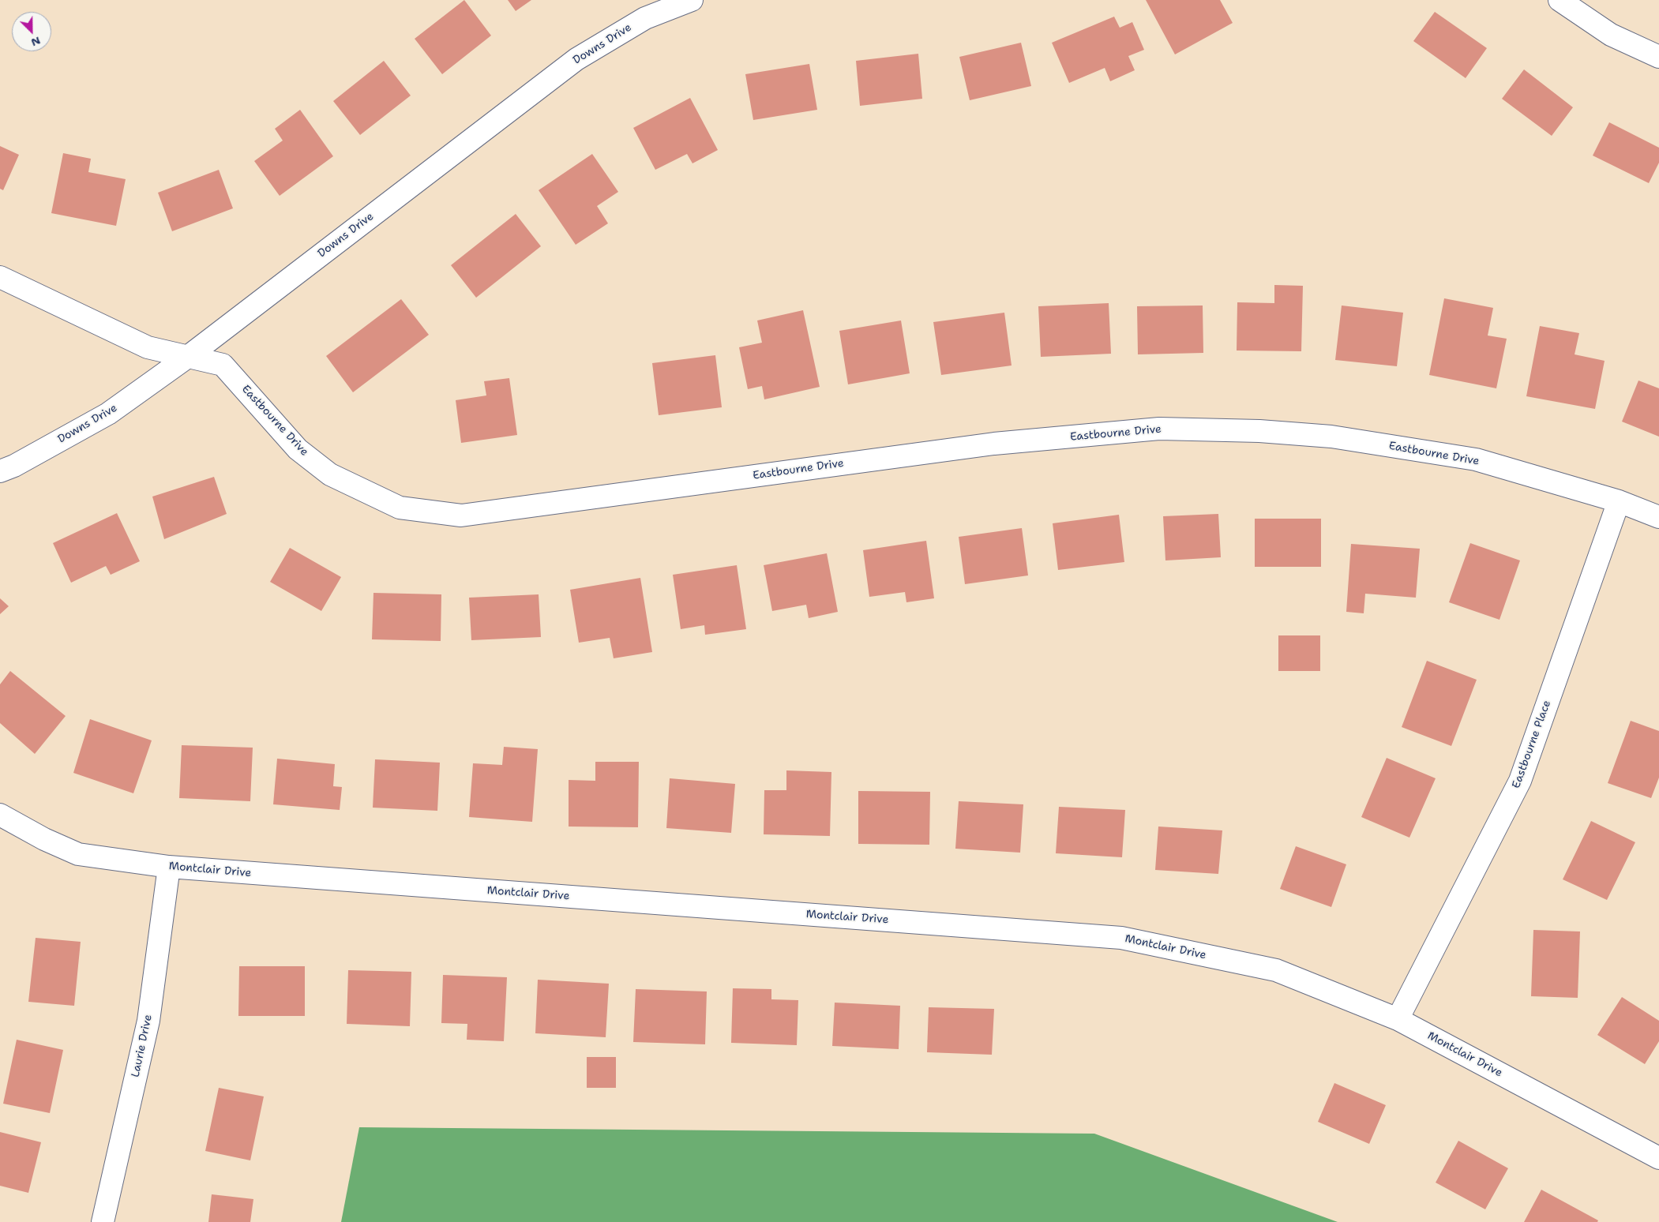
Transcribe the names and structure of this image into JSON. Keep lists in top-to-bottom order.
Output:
{
  "streets": {
    "street": [
      "Downs Drive",
      "Eastbourne Drive",
      "Eastbourne Place",
      "Montclair Drive",
      "Laurie Drive"
    ]
  },
  "crossings": [
    ["Downs Drive", "Eastbourne Drive"],
    ["Eastbourne Drive", "Eastbourne Place"],
    ["Eastbourne Place", "Montclair Drive"],
    ["Montclair Drive", "Laurie Drive"]
  ],
  "north": "bottom right"
}
